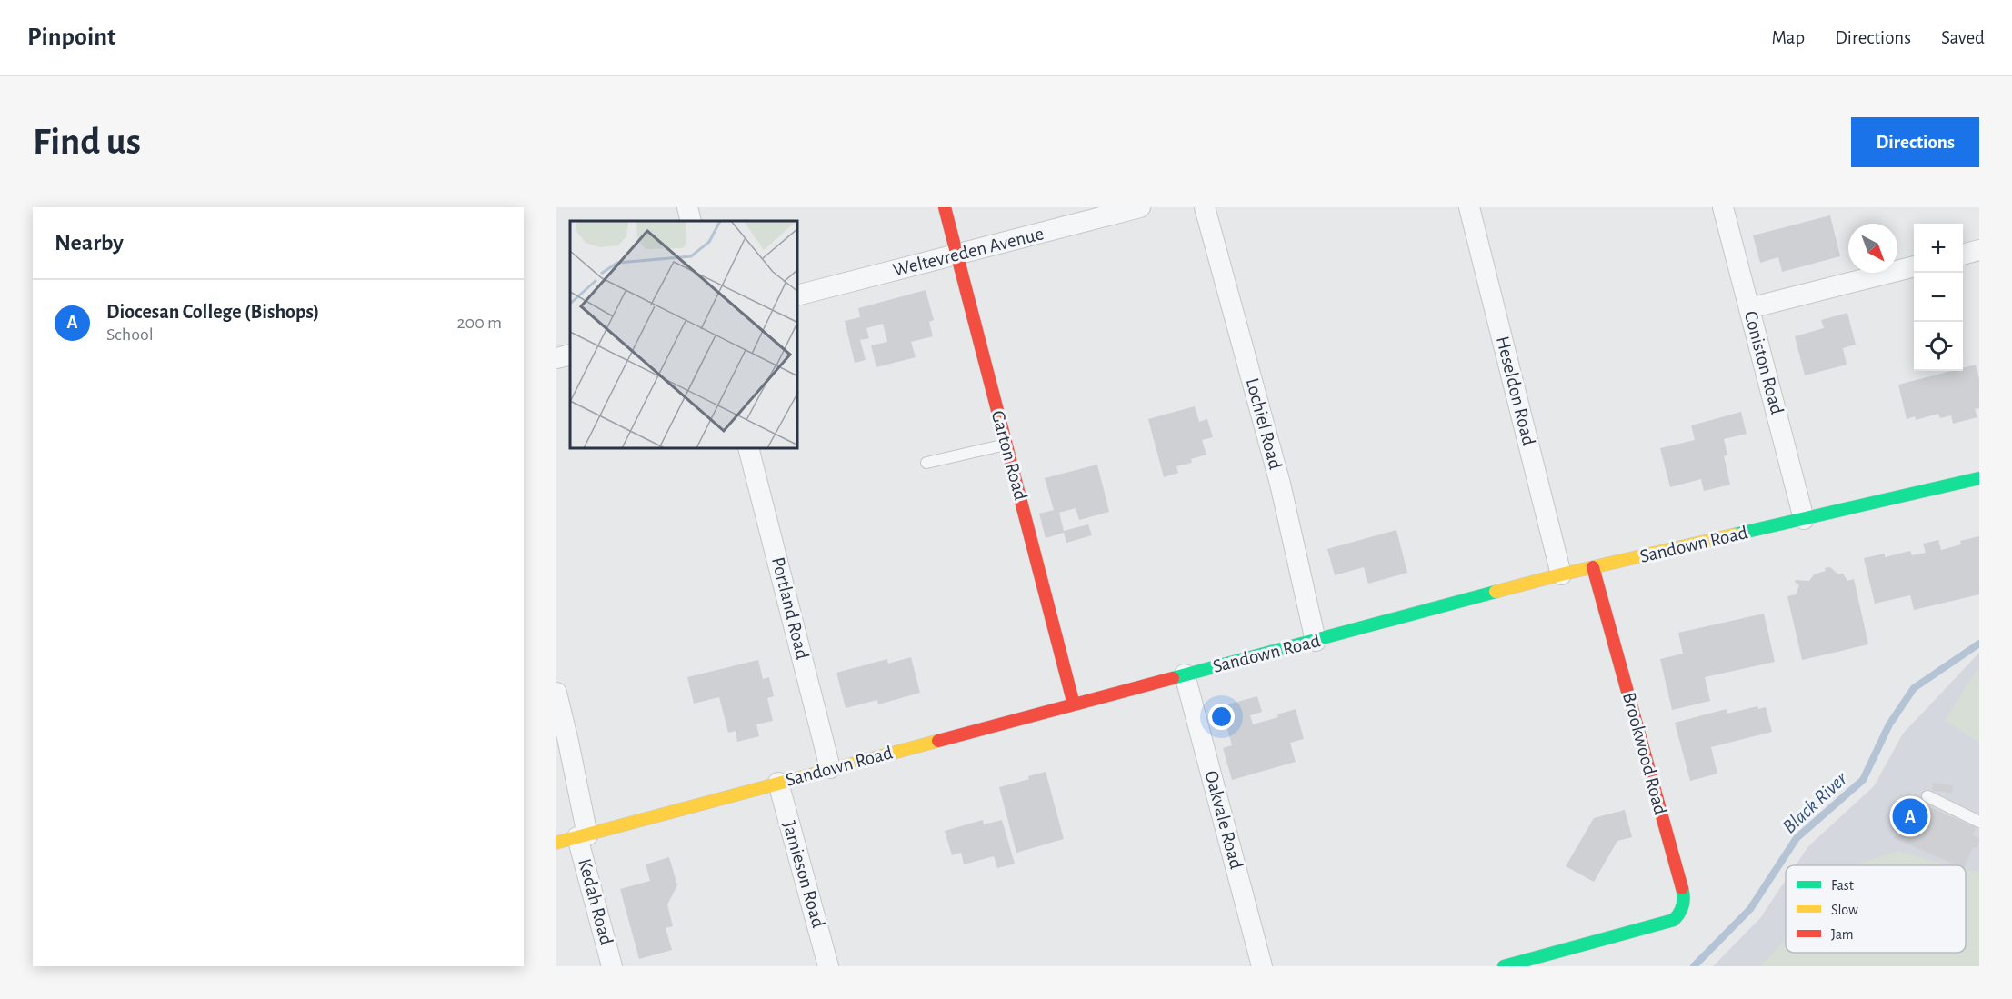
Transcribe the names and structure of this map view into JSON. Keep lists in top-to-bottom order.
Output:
{
  "streets": {
    "street": [
      "Weltevreden Avenue",
      "Coniston Road",
      "Heseldon Road",
      "Lochiel Road",
      "Garton Road",
      "Sandown Road",
      "Portland Road",
      "Brookwood Road",
      "Oakvale Road",
      "Jamieson Road",
      "Kedah Road"
    ]
  },
  "crossings": [
    ["Weltevreden Avenue", "Garton Road"],
    ["Coniston Road", "Sandown Road"],
    ["Heseldon Road", "Sandown Road"],
    ["Lochiel Road", "Sandown Road"],
    ["Garton Road", "Sandown Road"],
    ["Sandown Road", "Portland Road"],
    ["Sandown Road", "Brookwood Road"],
    ["Sandown Road", "Oakvale Road"],
    ["Sandown Road", "Jamieson Road"],
    ["Sandown Road", "Kedah Road"]
  ],
  "water": ["Black River"],
  "legend": ["Fast", "Slow", "Jam"],
  "north": "bottom right",
  "page": {
    "header": "Pinpoint",
    "nav": ["Map", "Directions", "Saved"],
    "buttons": "Directions",
    "title": "Find us",
    "heading": "Nearby",
    "map_buttons": ["+", "−"],
    "list": [
      {
        "mark": "A",
        "name": "Diocesan College (Bishops)",
        "note": "School",
        "value": "200 m"
      }
    ],
    "pins": "A"
  }
}
